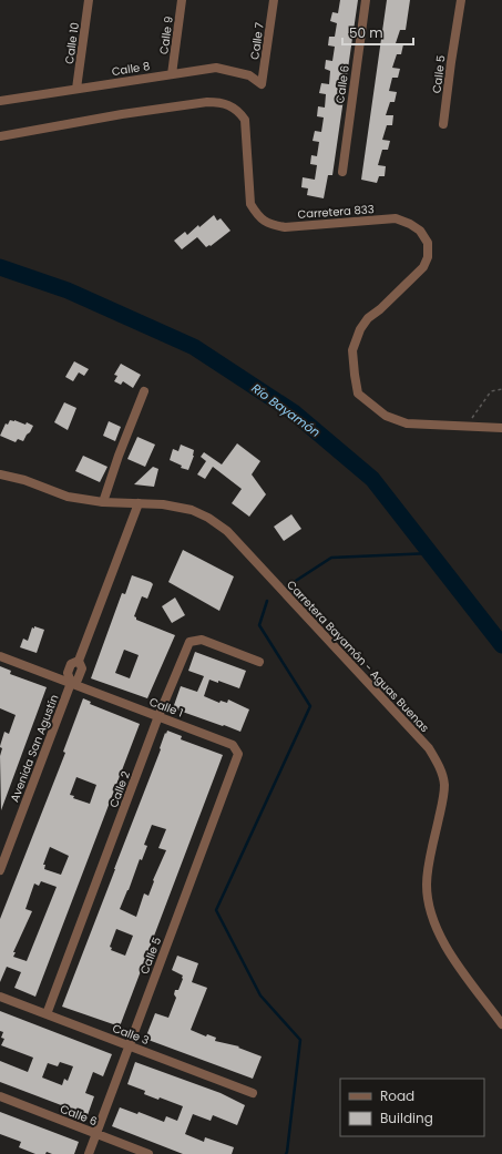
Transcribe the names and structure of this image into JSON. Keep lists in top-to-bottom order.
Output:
{
  "streets": {
    "street": [
      "Calle 9",
      "Calle 7",
      "Calle 10",
      "Calle 8",
      "Calle 5",
      "Calle 6",
      "Carretera 833",
      "Carretera Bayamón - Aguas Buenas",
      "Calle 1",
      "Avenida San Agustín",
      "Calle 2",
      "Calle 3"
    ]
  },
  "crossings": [
    ["Calle 9", "Calle 8"],
    ["Calle 7", "Calle 8"],
    ["Calle 10", "Calle 8"],
    ["Calle 5", "Calle 6"],
    ["Calle 5", "Calle 1"],
    ["Calle 5", "Calle 3"],
    ["Carretera Bayamón - Aguas Buenas", "Avenida San Agustín"],
    ["Calle 1", "Avenida San Agustín"],
    ["Calle 1", "Calle 2"],
    ["Calle 2", "Calle 3"]
  ],
  "water": ["Río Bayamón"],
  "legend": ["Road", "Building"],
  "scale_bar": "50 m"
}
